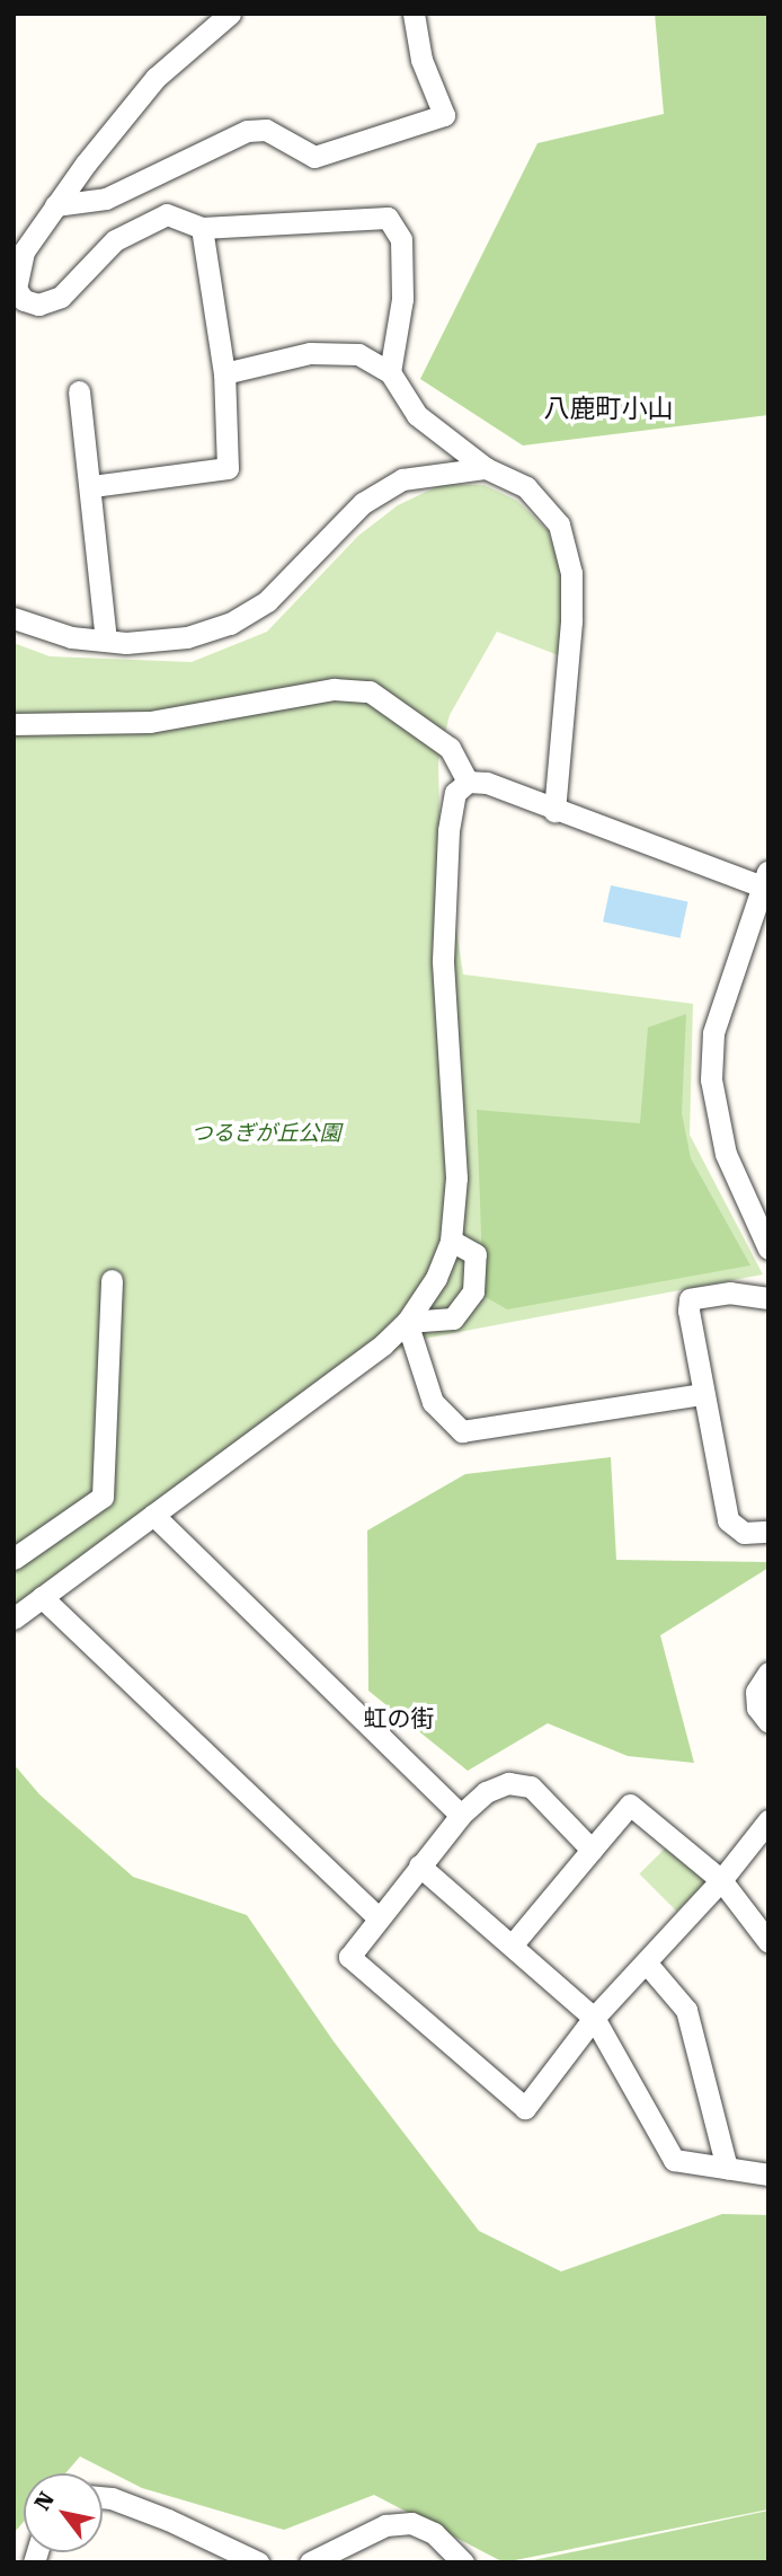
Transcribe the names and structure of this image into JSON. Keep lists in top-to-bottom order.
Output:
{
  "districts": ["八鹿町小山", "虹の街"],
  "parks": ["つるぎが丘公園"],
  "north": "top left"
}
